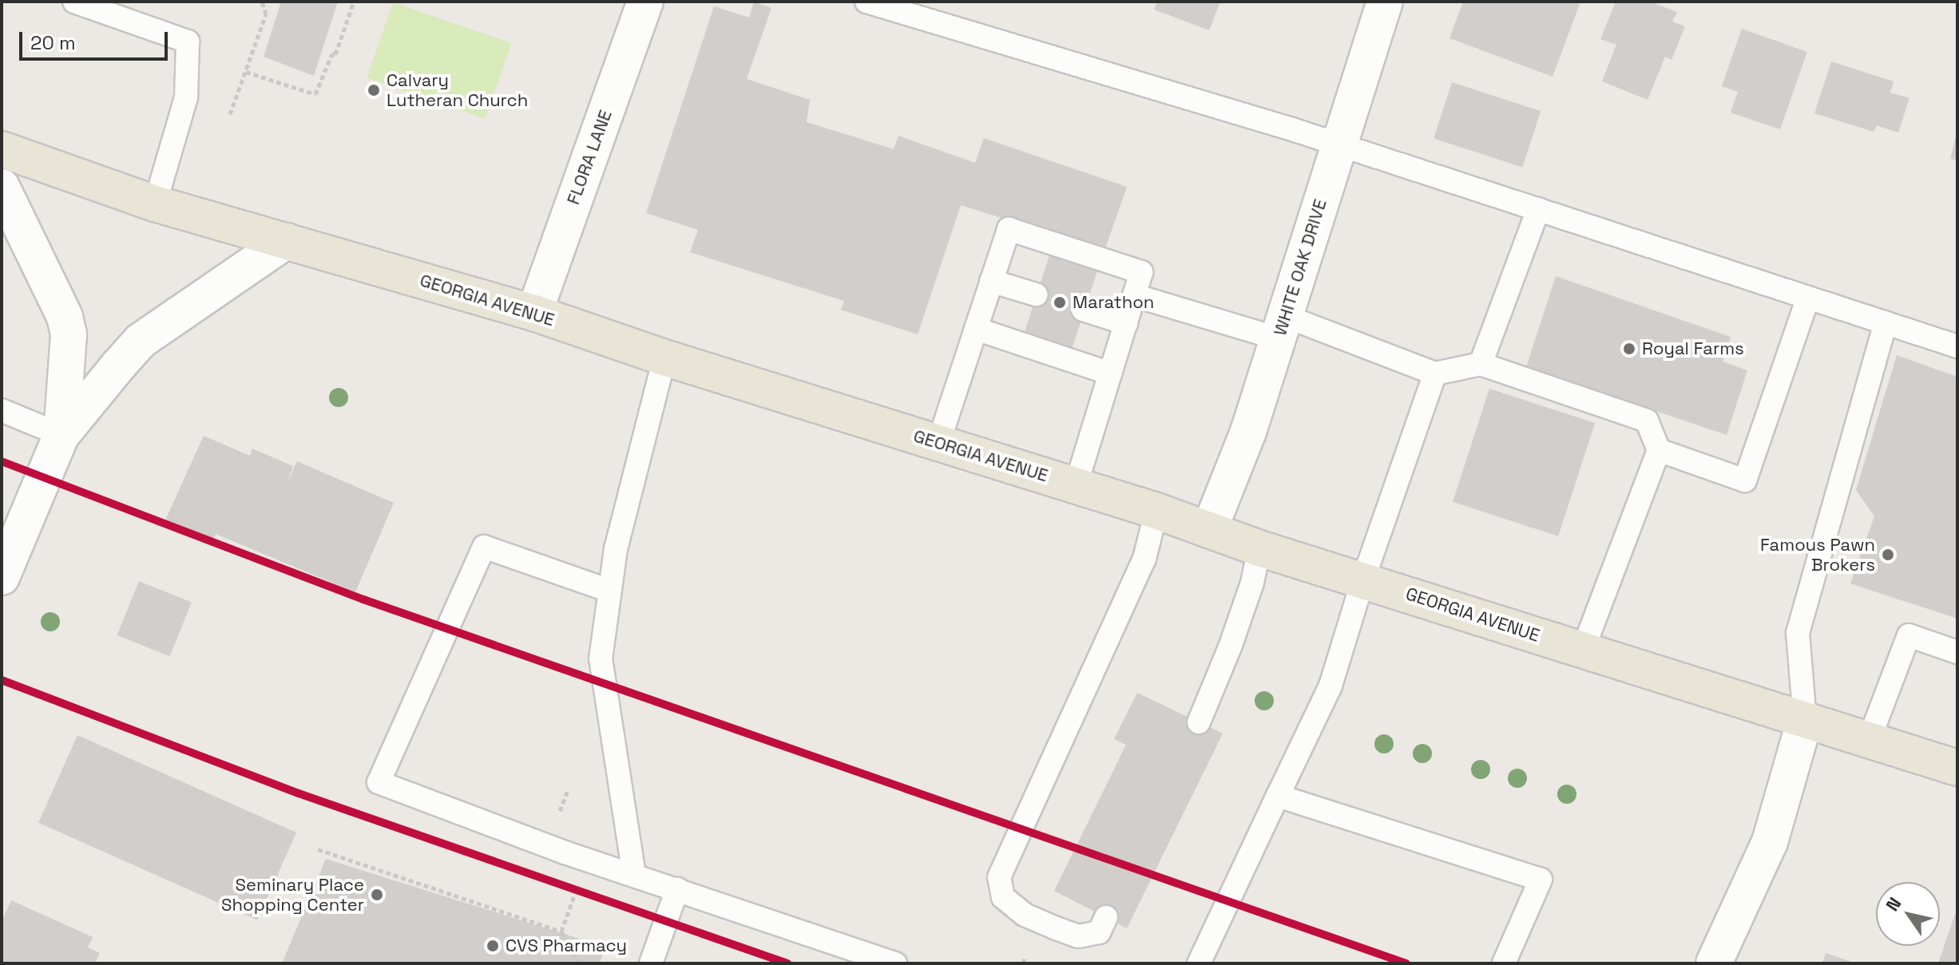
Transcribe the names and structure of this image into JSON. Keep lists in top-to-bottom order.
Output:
{
  "streets": {
    "main road": ["GEORGIA AVENUE"],
    "street": ["FLORA LANE", "WHITE OAK DRIVE"]
  },
  "crossings": [
    ["FLORA LANE", "GEORGIA AVENUE"],
    ["WHITE OAK DRIVE", "GEORGIA AVENUE"]
  ],
  "places": [
    "Calvary Lutheran Church",
    "Marathon",
    "Royal Farms",
    "Famous Pawn Brokers",
    "Seminary Place Shopping Center",
    "CVS Pharmacy"
  ],
  "scale_bar": "20 m",
  "north": "top left"
}
